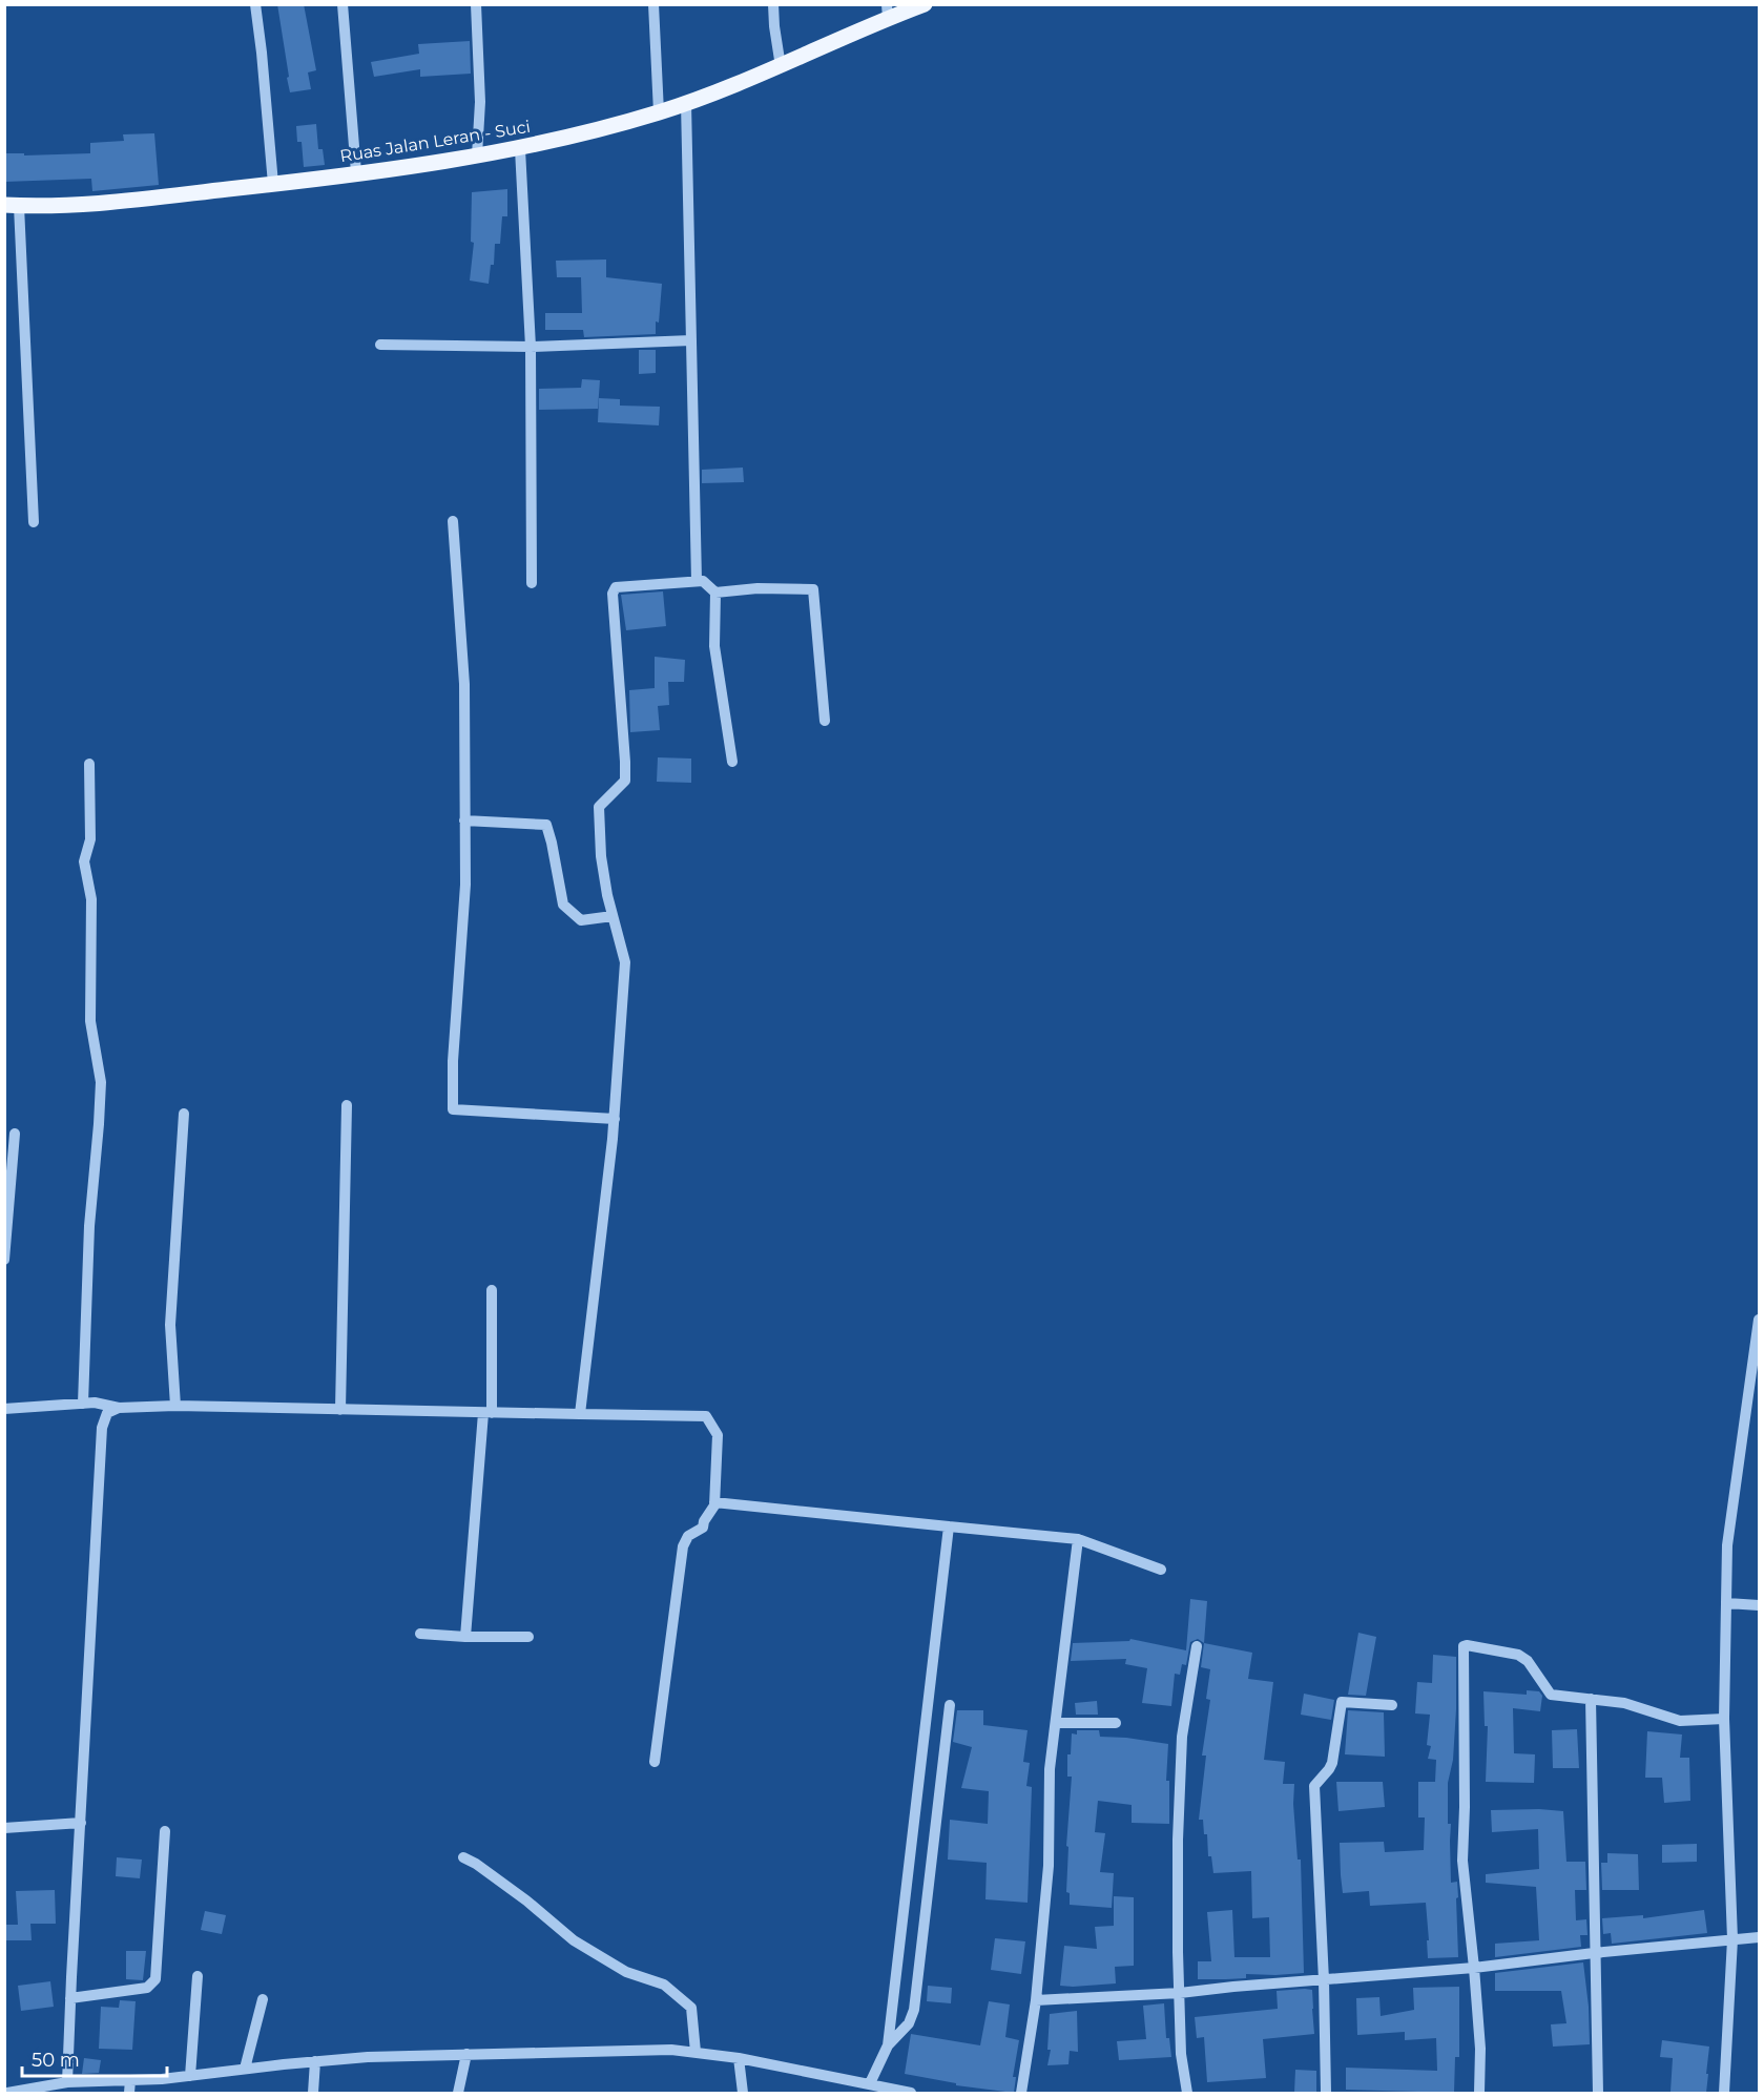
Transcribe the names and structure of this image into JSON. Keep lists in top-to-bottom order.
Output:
{
  "streets": {
    "main road": ["Ruas Jalan Leran - Suci"]
  },
  "scale_bar": "50 m"
}
